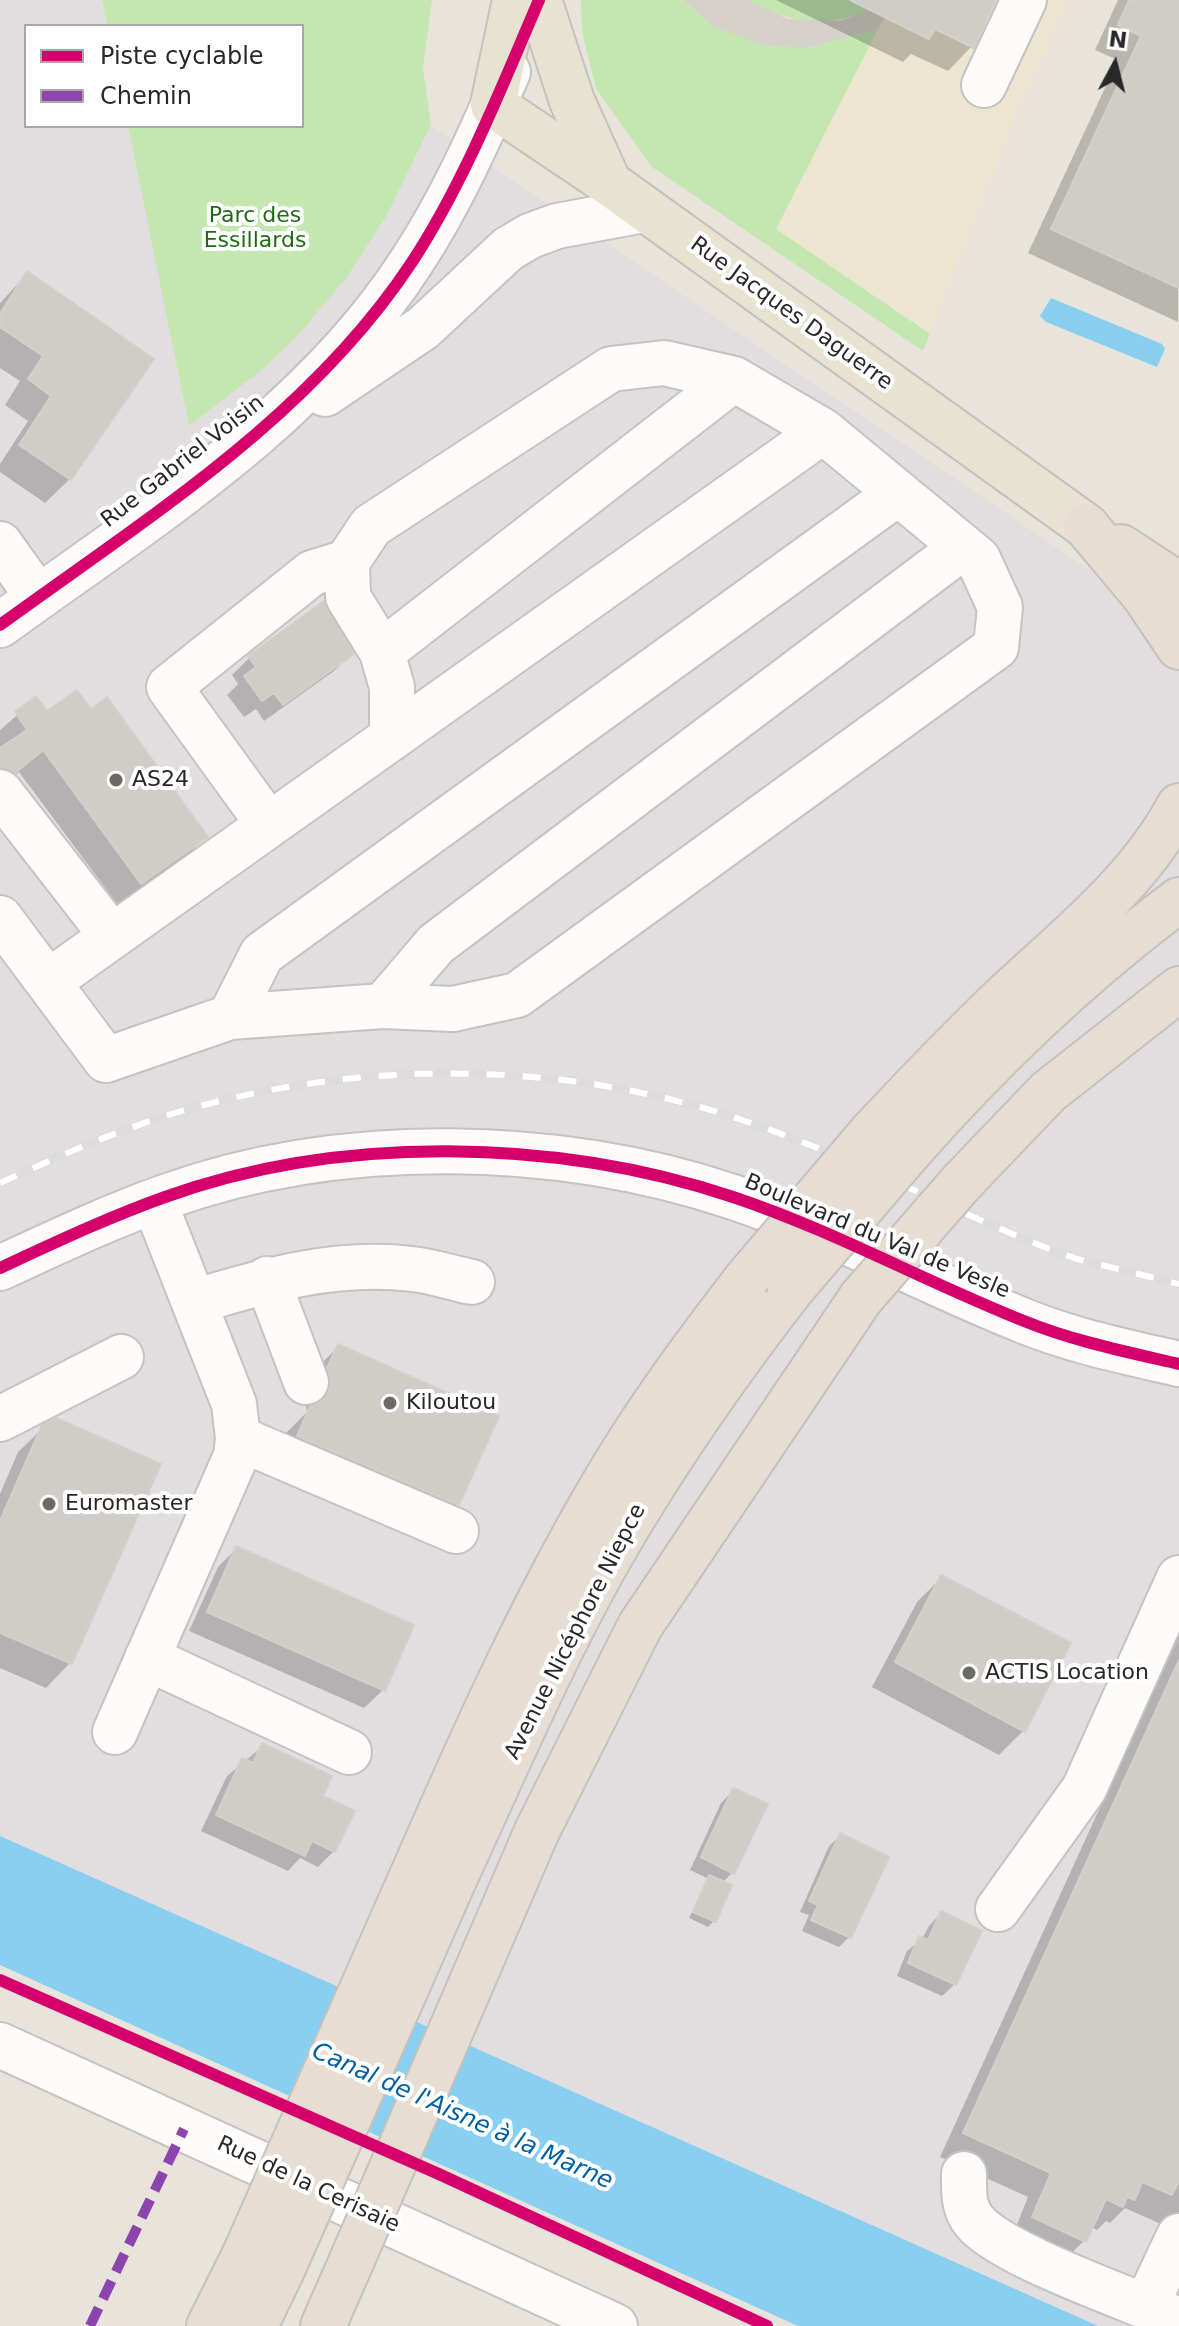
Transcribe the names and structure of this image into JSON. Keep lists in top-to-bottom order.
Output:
{
  "streets": {
    "highway": ["Avenue Nicéphore Niepce"],
    "main road": ["Rue Jacques Daguerre", "Rue Gabriel Voisin"],
    "street": ["Boulevard du Val de Vesle", "Rue de la Cerisaie"]
  },
  "crossings": [
    ["Rue Jacques Daguerre", "Rue Gabriel Voisin"]
  ],
  "water": ["Canal de l'Aisne à la Marne"],
  "parks": ["Parc des Essillards"],
  "places": [
    "AS24",
    "Kiloutou",
    "Euromaster",
    "ACTIS Location"
  ],
  "legend": ["Piste cyclable", "Chemin"],
  "north": "top"
}
